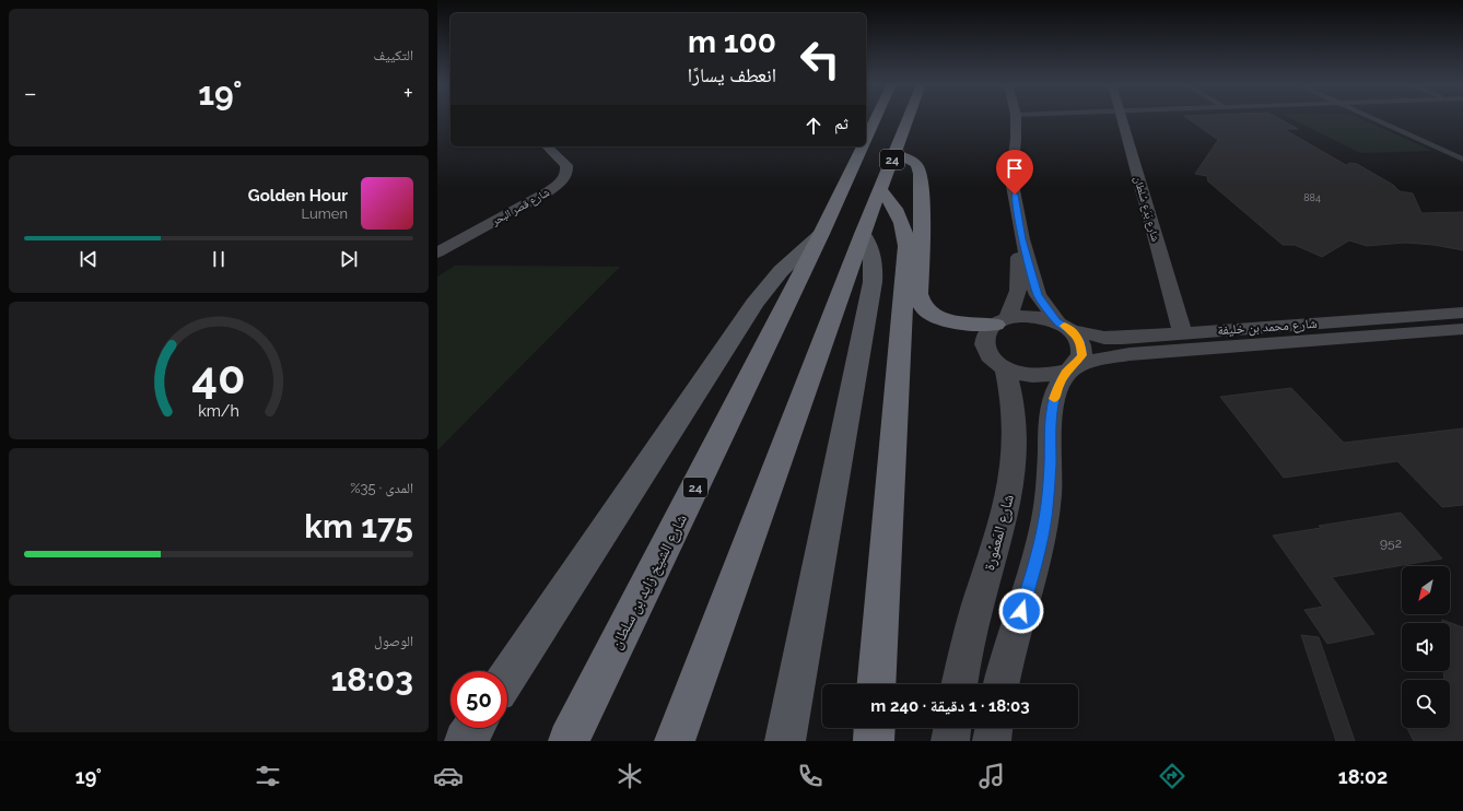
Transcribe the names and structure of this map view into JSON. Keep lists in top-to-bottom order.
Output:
{
  "streets": {
    "highway": ["24", "شارع الشيخ زايد بن سلطان"],
    "street": [
      "شارع قصر البحر",
      "شارع بَدَع سُلطان",
      "شارع محمد بن خليفة",
      "شارع المَعمُورة"
    ]
  },
  "crossings": [
    ["شارع بَدَع سُلطان", "شارع محمد بن خليفة"],
    ["شارع محمد بن خليفة", "شارع المَعمُورة"]
  ],
  "house_numbers": ["884", "952"],
  "north": "bottom left",
  "page": {
    "tile": [
      "التكييف",
      ["المدى · 35%", "175 km"],
      ["الوصول", "18:03"]
    ],
    "turn": ["100 m", "انعطف يسارًا"],
    "heat": ["−", "19°", "+"],
    "then": "ثم",
    "song": ["Golden Hour", "Lumen"],
    "limit": "50",
    "trip": "18:03 · 1 دقيقة · 240 m",
    "tabs": ["18:02", "19°"],
    "gauge": ["40", "km/h"]
  }
}
